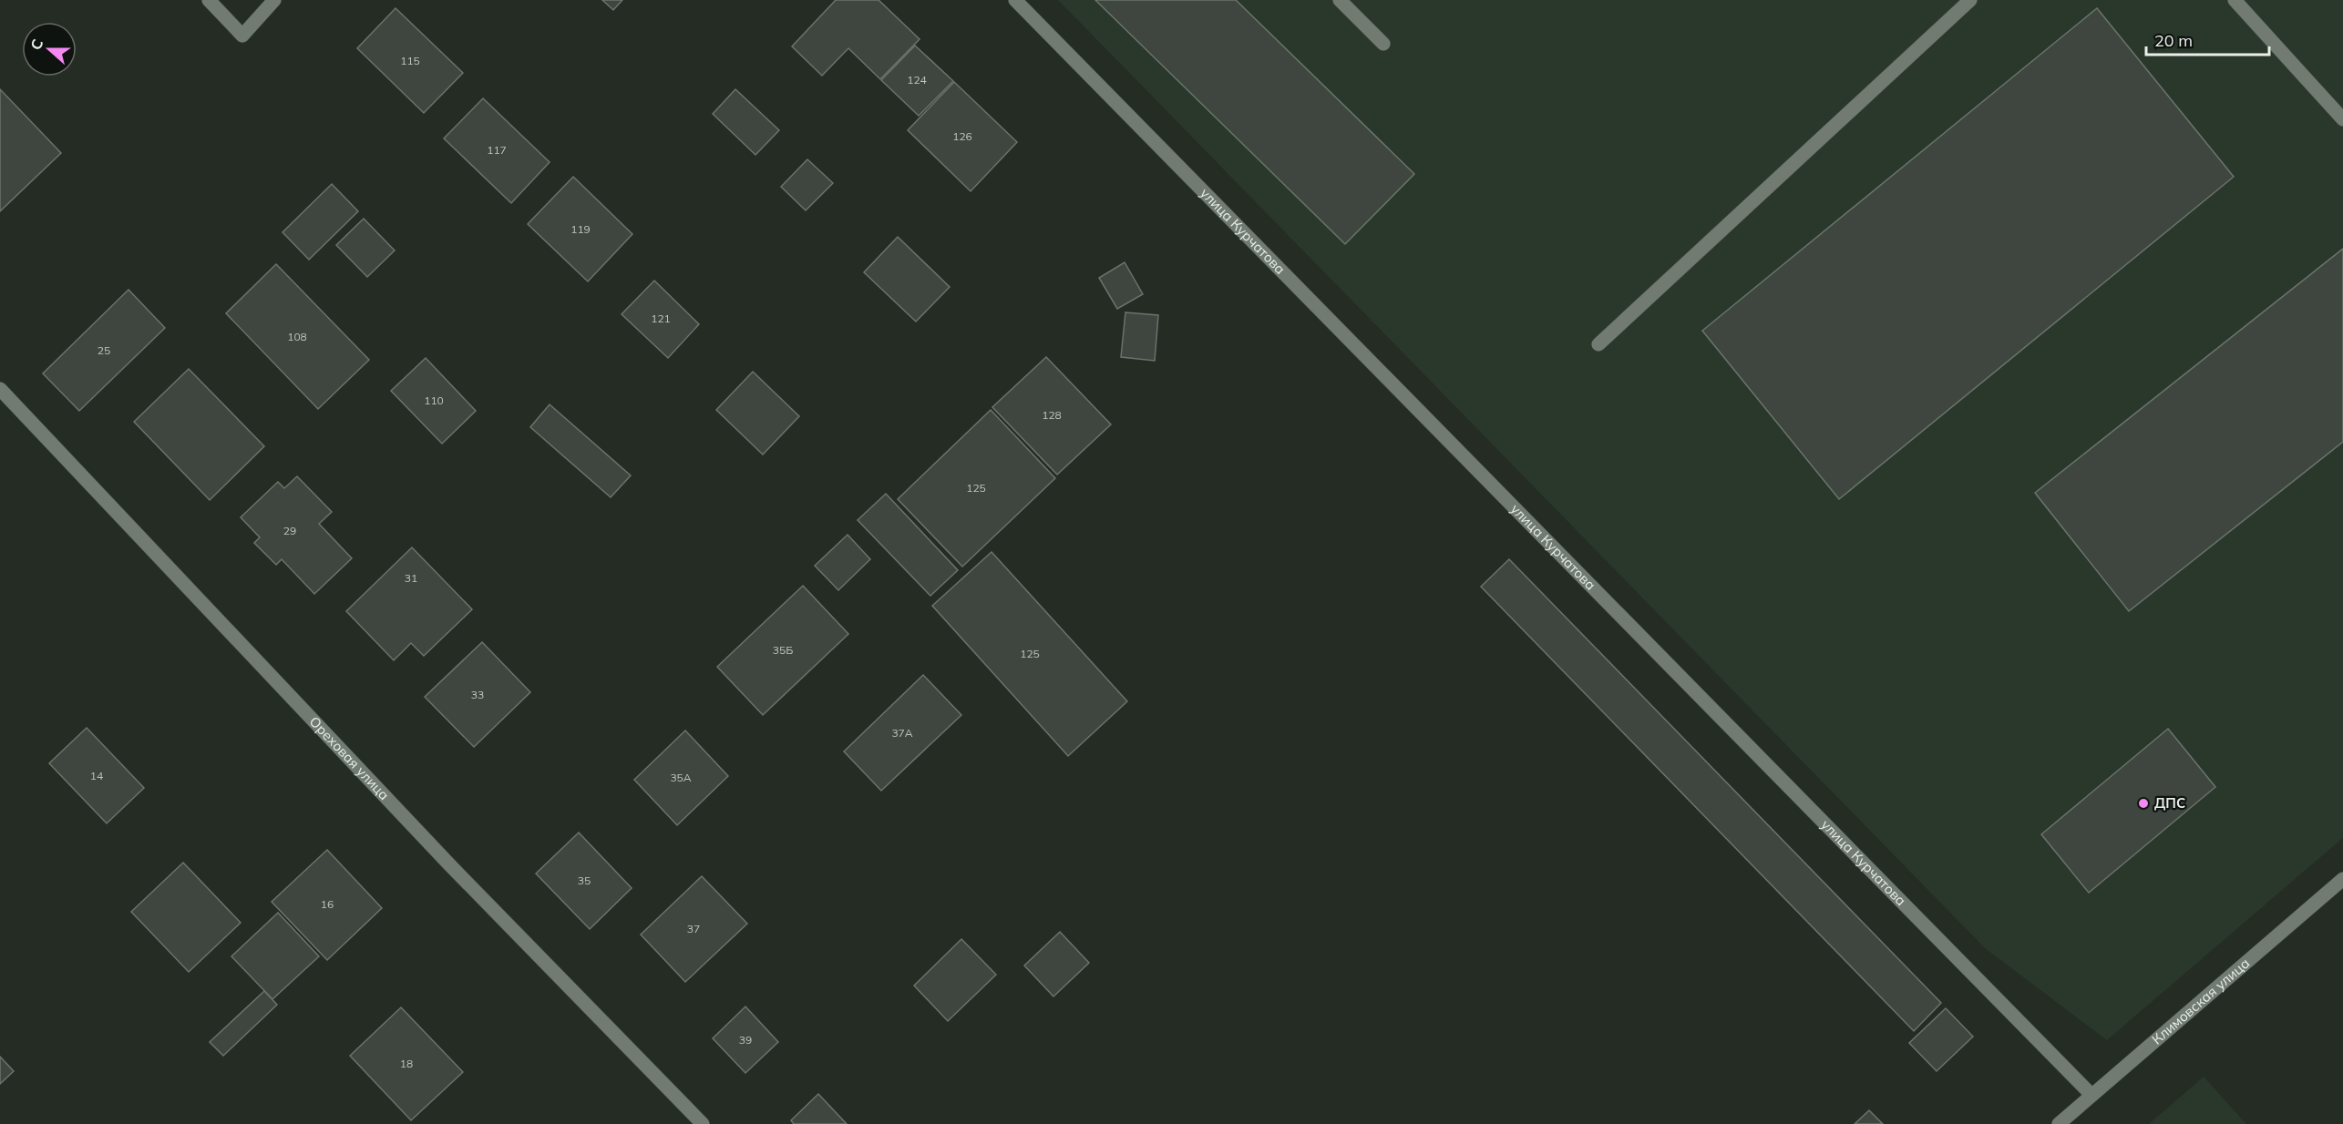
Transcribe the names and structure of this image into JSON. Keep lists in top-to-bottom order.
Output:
{
  "streets": {
    "street": ["улица Курчатова", "Ореховая улица", "Климовская улица"]
  },
  "crossings": [
    ["улица Курчатова", "Климовская улица"]
  ],
  "places": ["ДПС"],
  "house_numbers": [
    "115",
    "124",
    "126",
    "117",
    "119",
    "121",
    "108",
    "25",
    "110",
    "128",
    "125",
    "29",
    "31",
    "35Б",
    "125",
    "33",
    "37А",
    "14",
    "35А",
    "35",
    "16",
    "37",
    "39",
    "18"
  ],
  "scale_bar": "20 m",
  "north": "left"
}
